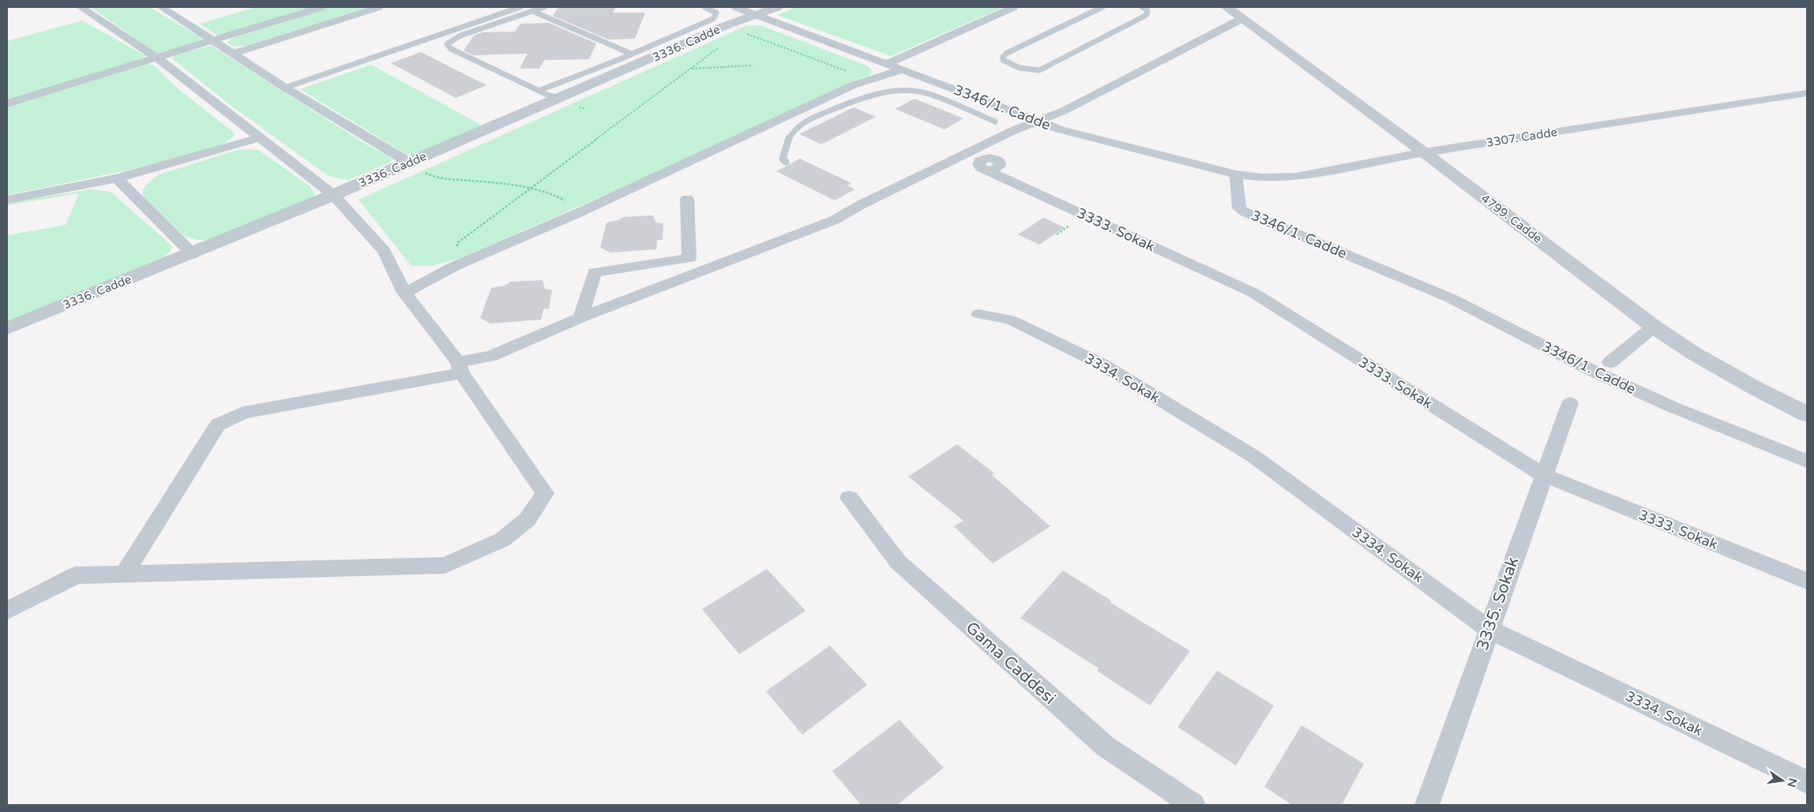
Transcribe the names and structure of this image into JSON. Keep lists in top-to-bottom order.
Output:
{
  "streets": {
    "street": [
      "3336. Cadde",
      "3346/1. Cadde",
      "3307. Cadde",
      "4799. Cadde",
      "3333. Sokak",
      "3334. Sokak",
      "3335. Sokak",
      "Gama Caddesi"
    ]
  },
  "crossings": [
    ["3336. Cadde", "3346/1. Cadde"],
    ["3346/1. Cadde", "3307. Cadde"],
    ["3307. Cadde", "4799. Cadde"],
    ["3333. Sokak", "3335. Sokak"],
    ["3334. Sokak", "3335. Sokak"]
  ],
  "north": "right"
}
